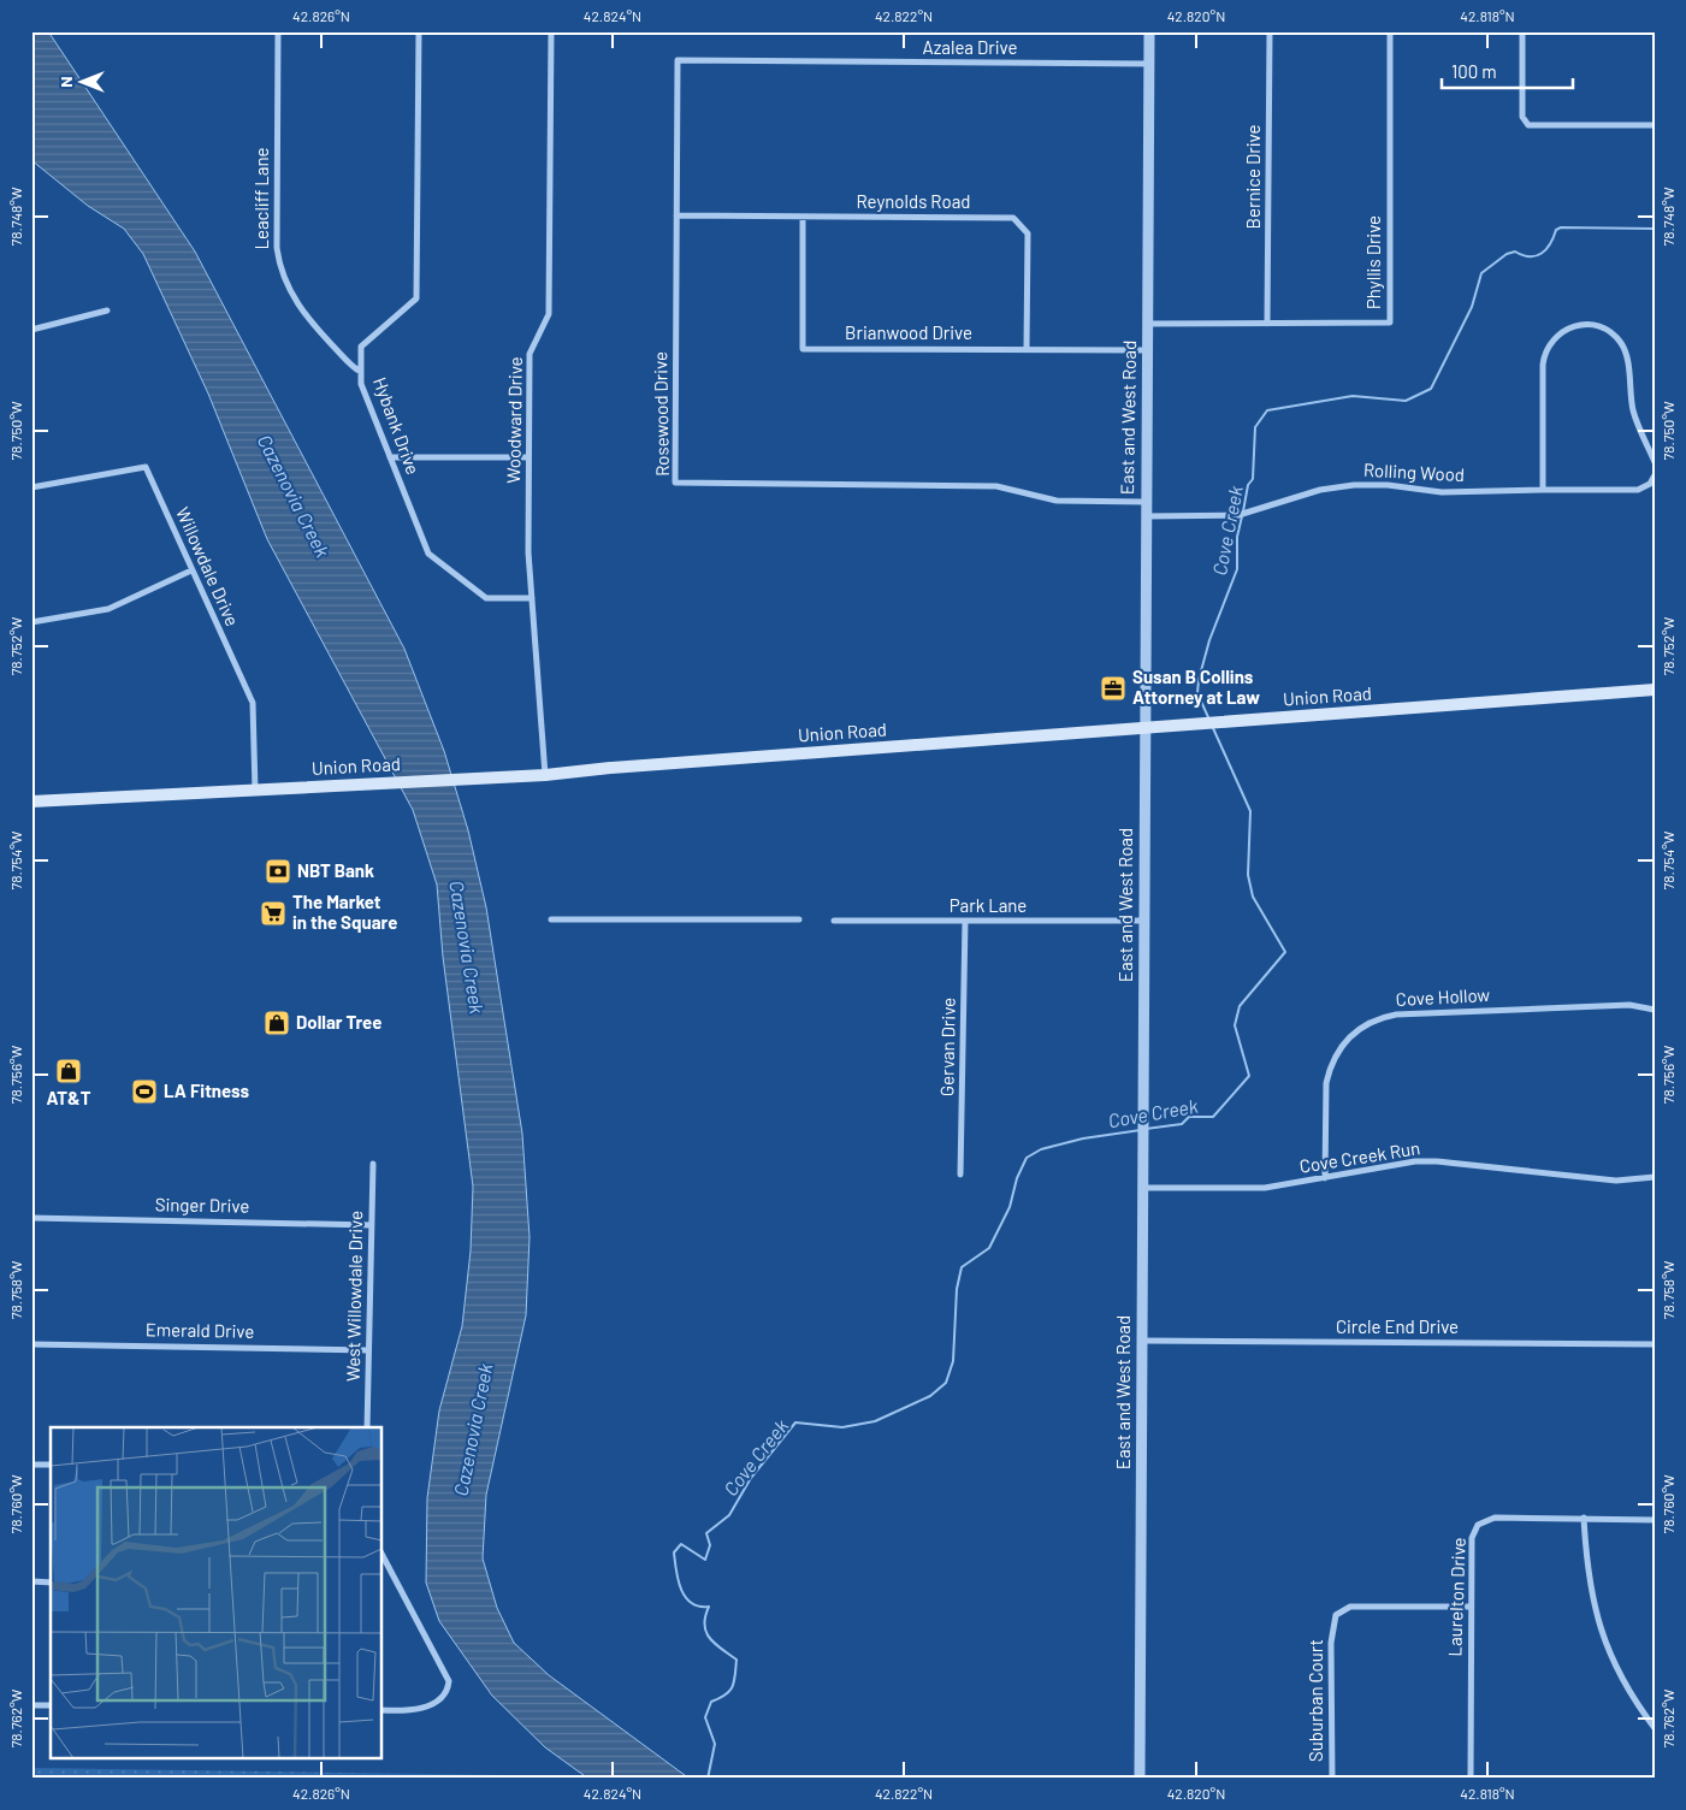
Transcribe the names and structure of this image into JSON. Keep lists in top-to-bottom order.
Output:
{
  "streets": {
    "main road": ["Union Road"],
    "street": [
      "Azalea Drive",
      "Bernice Drive",
      "Leacliff Lane",
      "Reynolds Road",
      "Phyllis Drive",
      "Brianwood Drive",
      "Rosewood Drive",
      "East and West Road",
      "Woodward Drive",
      "Hybank Drive",
      "Rolling Wood",
      "Willowdale Drive",
      "Park Lane",
      "Cove Hollow",
      "Gervan Drive",
      "Cove Creek Run",
      "Singer Drive",
      "West Willowdale Drive",
      "Circle End Drive",
      "Emerald Drive",
      "Laurelton Drive",
      "Suburban Court"
    ]
  },
  "crossings": [
    ["Azalea Drive", "Rosewood Drive"],
    ["Azalea Drive", "East and West Road"],
    ["Bernice Drive", "Phyllis Drive"],
    ["Leacliff Lane", "Hybank Drive"],
    ["Reynolds Road", "Brianwood Drive"],
    ["Reynolds Road", "Rosewood Drive"],
    ["Phyllis Drive", "East and West Road"],
    ["Brianwood Drive", "East and West Road"],
    ["Rosewood Drive", "East and West Road"],
    ["East and West Road", "Rolling Wood"],
    ["East and West Road", "Union Road"],
    ["East and West Road", "Park Lane"],
    ["East and West Road", "Cove Creek Run"],
    ["East and West Road", "Circle End Drive"],
    ["Woodward Drive", "Hybank Drive"],
    ["Woodward Drive", "Union Road"],
    ["Willowdale Drive", "Union Road"],
    ["Park Lane", "Gervan Drive"],
    ["Cove Hollow", "Cove Creek Run"],
    ["Singer Drive", "West Willowdale Drive"],
    ["West Willowdale Drive", "Emerald Drive"],
    ["Laurelton Drive", "Suburban Court"]
  ],
  "water": ["Cazenovia Creek", "Cove Creek"],
  "places": {
    "office": ["Susan B Collins Attorney at Law"],
    "bank": ["NBT Bank"],
    "supermarket": ["The Market in the Square"],
    "shop": ["Dollar Tree", "AT&T"],
    "sports": ["LA Fitness"]
  },
  "scale_bar": "100 m",
  "north": "left",
  "coordinates": [
    "42.826°N",
    "42.824°N",
    "42.822°N",
    "42.820°N",
    "42.818°N",
    "78.748°W",
    "78.750°W",
    "78.752°W",
    "78.754°W",
    "78.756°W",
    "78.758°W",
    "78.760°W",
    "78.762°W"
  ]
}
